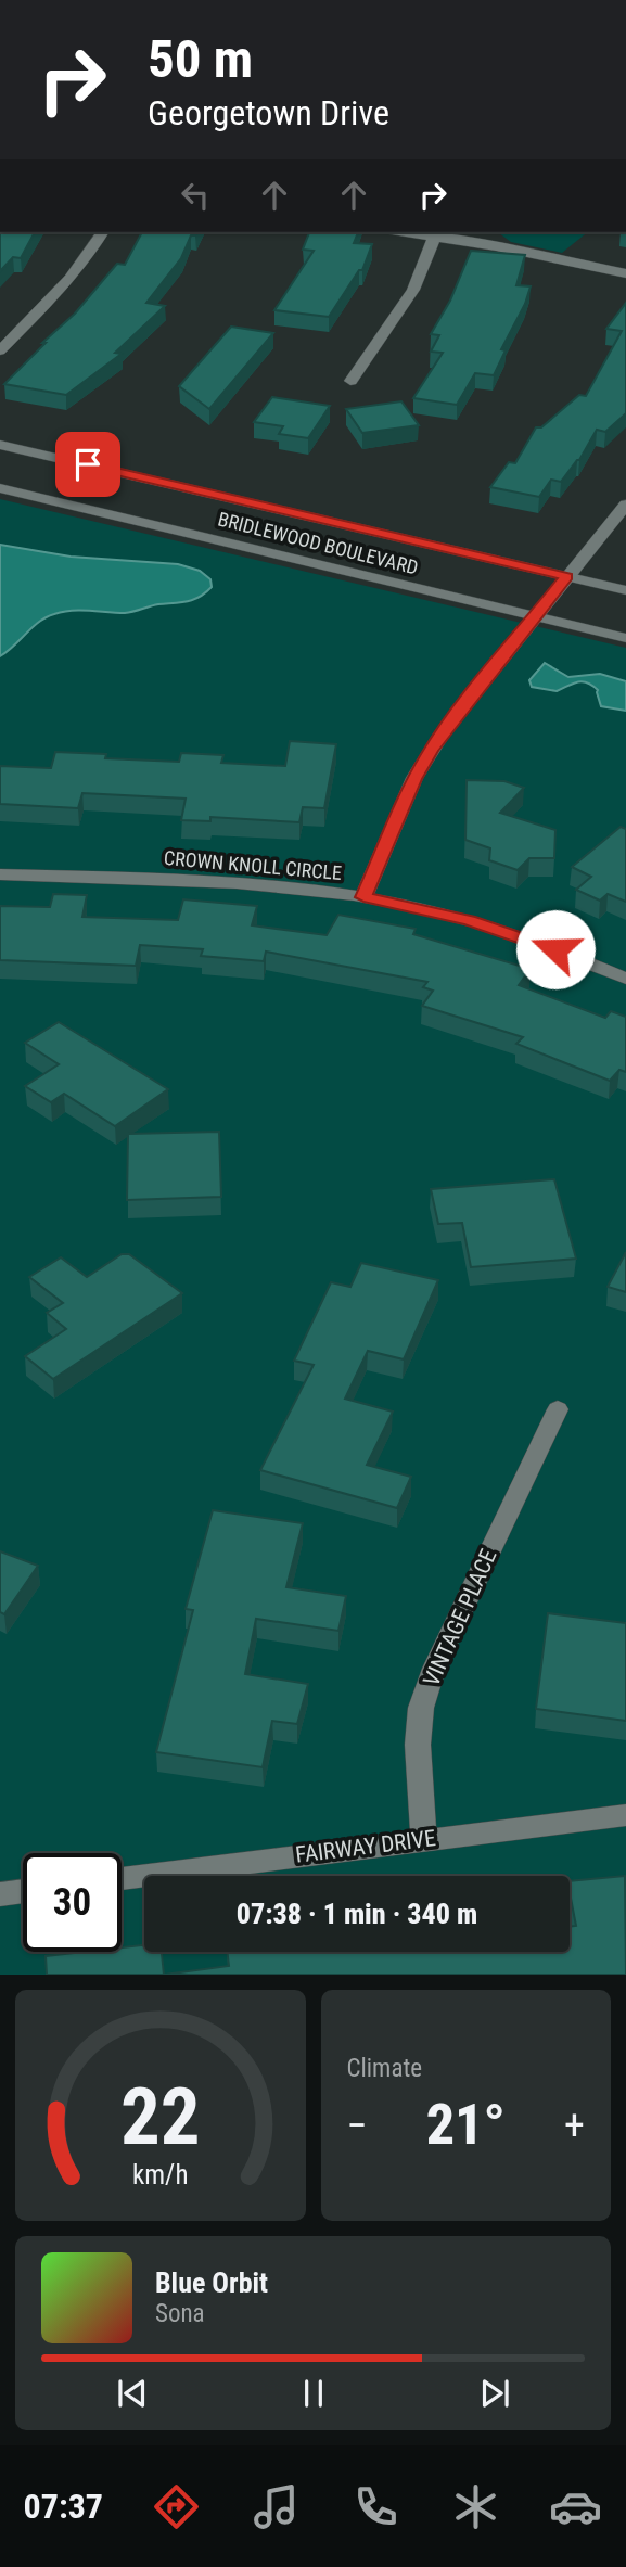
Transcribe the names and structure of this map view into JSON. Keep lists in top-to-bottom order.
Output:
{
  "streets": {
    "street": [
      "BRIDLEWOOD BOULEVARD",
      "CROWN KNOLL CIRCLE",
      "VINTAGE PLACE",
      "FAIRWAY DRIVE"
    ]
  },
  "crossings": [
    ["VINTAGE PLACE", "FAIRWAY DRIVE"]
  ],
  "page": {
    "turn": ["50 m", "Georgetown Drive"],
    "limit": "30",
    "trip": "07:38 · 1 min · 340 m",
    "tile": "Climate",
    "heat": ["−", "21°", "+"],
    "song": ["Blue Orbit", "Sona"],
    "tabs": "07:37",
    "gauge": ["22", "km/h"]
  }
}
